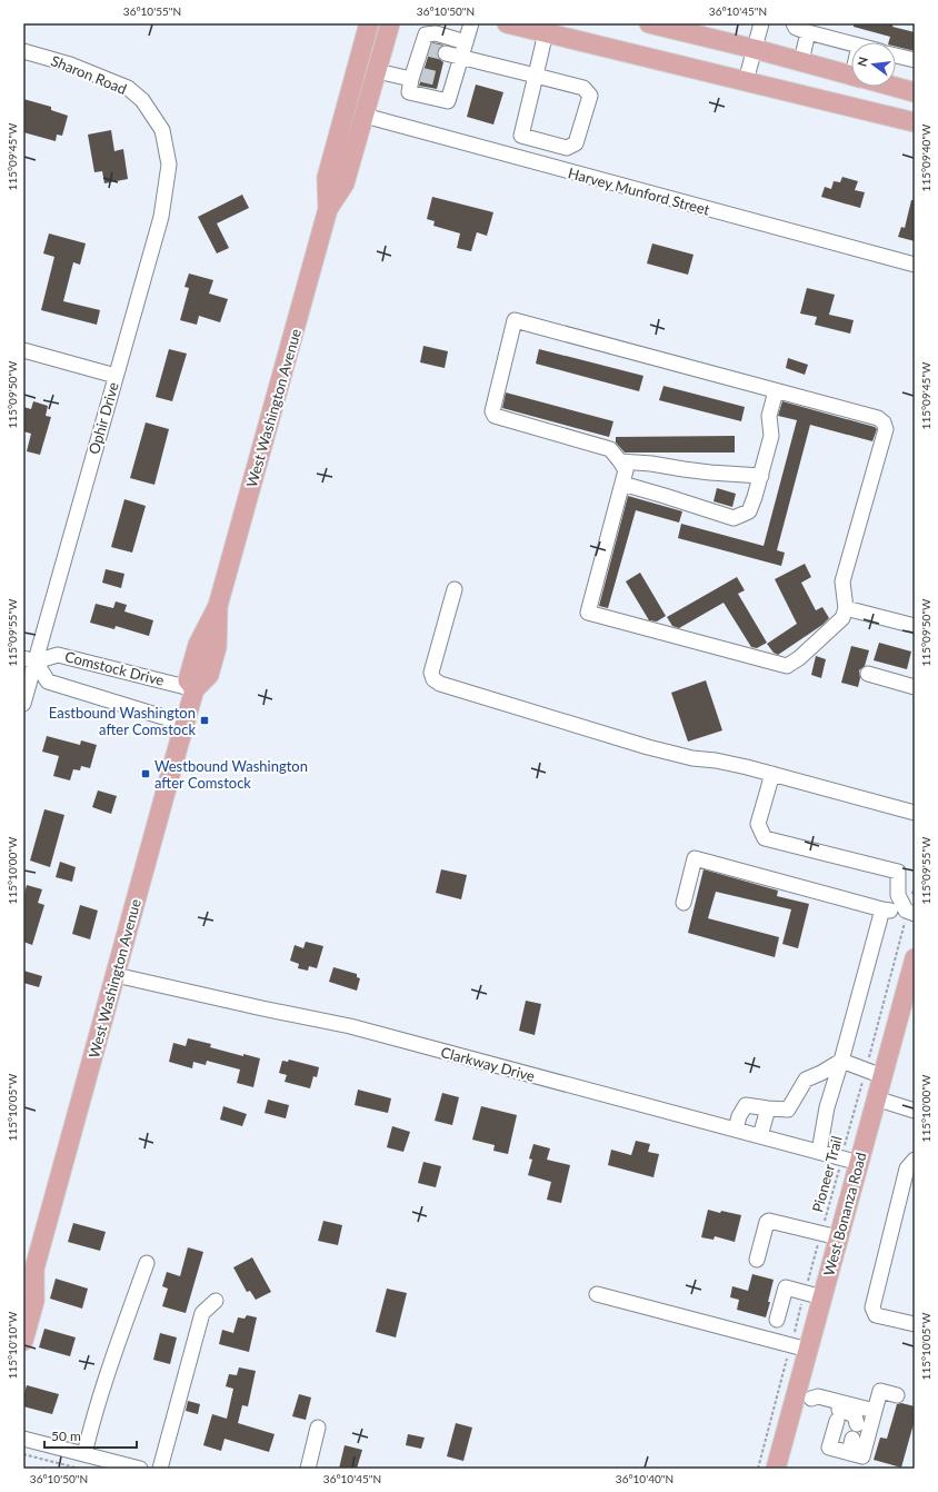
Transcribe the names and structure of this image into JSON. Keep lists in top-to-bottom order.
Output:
{
  "streets": {
    "main road": ["West Washington Avenue", "West Bonanza Road"],
    "street": [
      "Sharon Road",
      "Harvey Munford Street",
      "Ophir Drive",
      "Comstock Drive",
      "Clarkway Drive"
    ],
    "path": ["Pioneer Trail"]
  },
  "crossings": [
    ["Sharon Road", "Ophir Drive"],
    ["Harvey Munford Street", "West Washington Avenue"],
    ["West Washington Avenue", "Comstock Drive"],
    ["West Washington Avenue", "Clarkway Drive"],
    ["Ophir Drive", "Comstock Drive"],
    ["Clarkway Drive", "Pioneer Trail"],
    ["Clarkway Drive", "West Bonanza Road"],
    ["Pioneer Trail", "West Bonanza Road"]
  ],
  "places": {
    "transit": ["Eastbound Washington after Comstock", "Westbound Washington after Comstock"]
  },
  "scale_bar": "50 m",
  "north": "left",
  "coordinates": [
    "36°10'55\"N",
    "36°10'50\"N",
    "36°10'45\"N",
    "115°09'45\"W",
    "115°09'40\"W",
    "115°09'50\"W",
    "115°09'55\"W",
    "115°10'00\"W",
    "115°10'05\"W",
    "115°10'10\"W",
    "36°10'40\"N"
  ]
}
